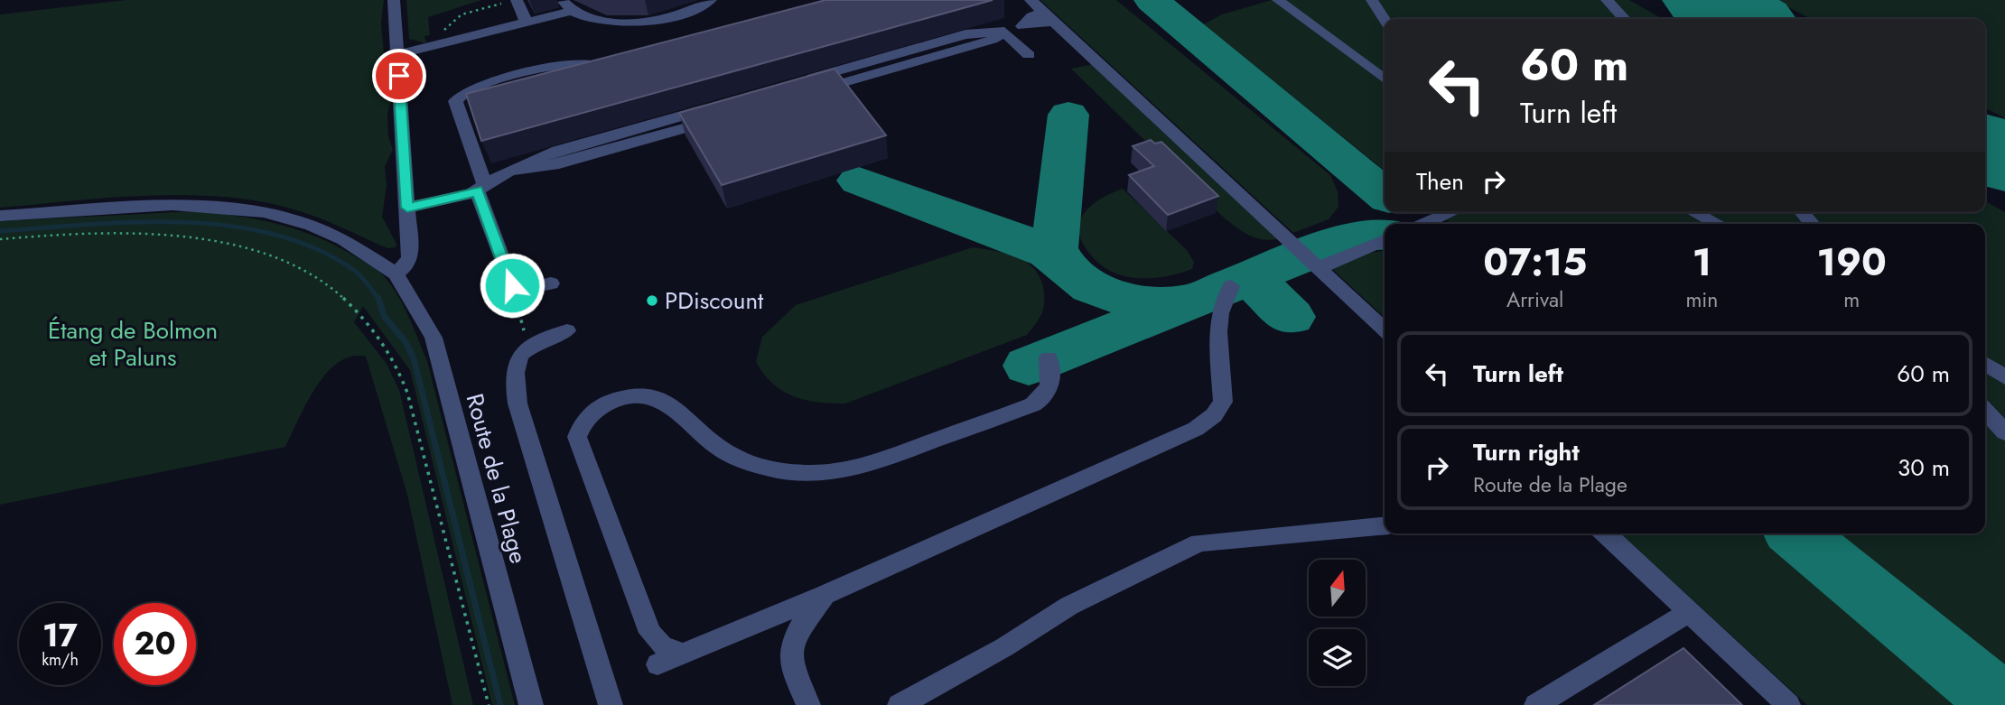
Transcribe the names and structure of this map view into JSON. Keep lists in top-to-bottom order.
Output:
{
  "streets": {
    "street": ["Route de la Plage"]
  },
  "parks": ["Étang de Bolmon et Paluns"],
  "places": ["PDiscount"],
  "north": "top",
  "page": {
    "turn": ["60 m", "Turn left"],
    "then": "Then",
    "eta": [
      "07:15",
      "Arrival",
      "1",
      "min",
      "190",
      "m"
    ],
    "list": [
      {
        "name": "Turn left",
        "value": "60 m"
      },
      {
        "name": "Turn right",
        "note": "Route de la Plage",
        "value": "30 m"
      }
    ],
    "speed": "17 km/h",
    "limit": "20"
  }
}
